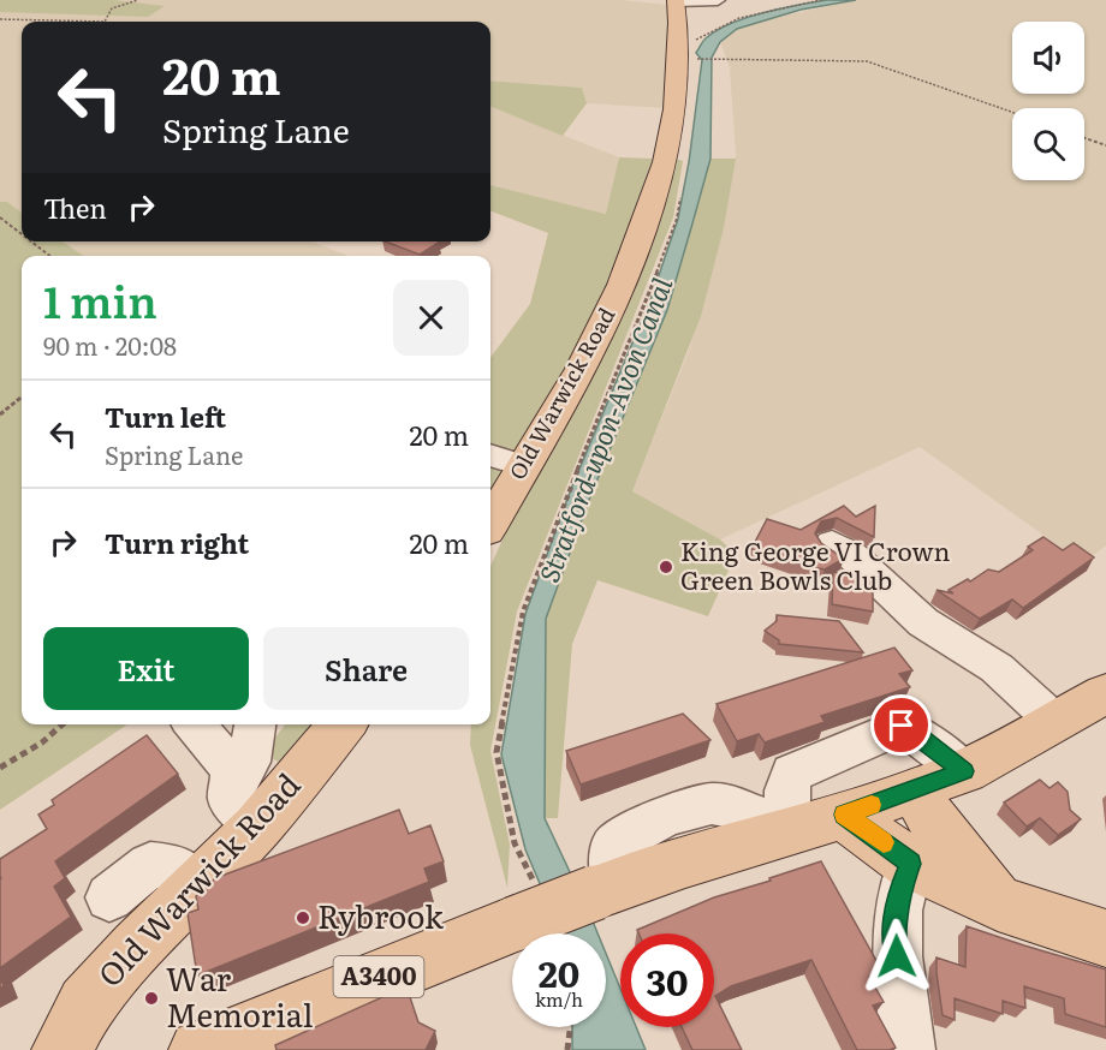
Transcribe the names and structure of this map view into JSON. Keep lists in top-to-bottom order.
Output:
{
  "streets": {
    "main road": ["Old Warwick Road", "A3400"]
  },
  "water": ["Stratford-upon-Avon Canal"],
  "places": ["King George VI Crown Green Bowls Club", "Rybrook", "War Memorial"],
  "page": {
    "turn": ["20 m", "Spring Lane"],
    "then": "Then",
    "heading": ["1 min", "90 m · 20:08"],
    "list": [
      {
        "name": "Turn left",
        "note": "Spring Lane",
        "value": "20 m"
      },
      {
        "name": "Turn right",
        "value": "20 m"
      }
    ],
    "buttons": ["Exit", "Share"],
    "speed": "20 km/h",
    "limit": "30"
  }
}
